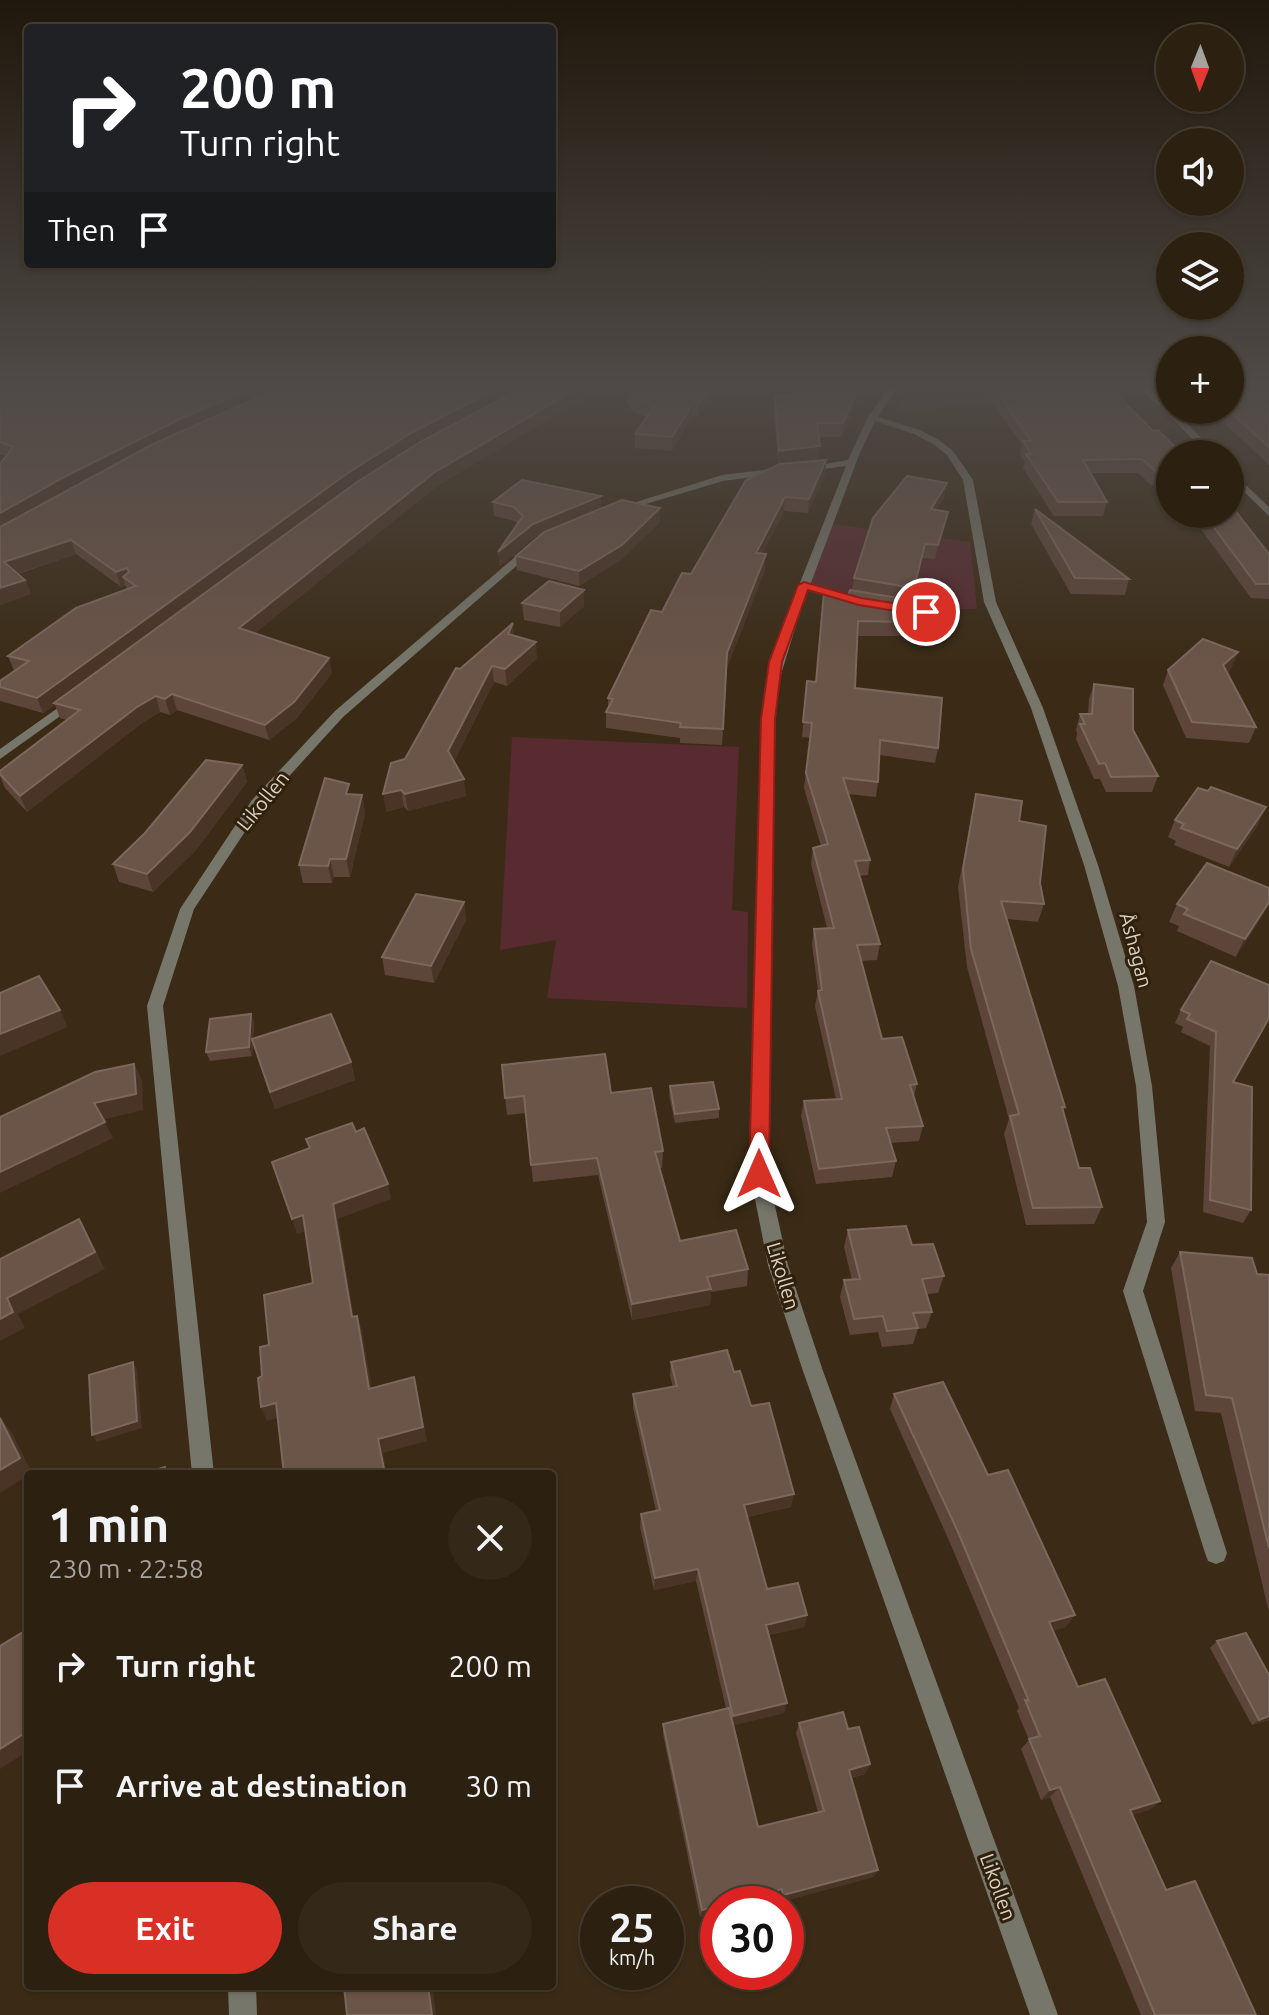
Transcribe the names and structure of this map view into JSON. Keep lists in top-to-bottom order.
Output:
{
  "streets": {
    "street": ["Likollen", "Åshagan"]
  },
  "north": "bottom",
  "page": {
    "map_buttons": ["+", "−"],
    "turn": ["200 m", "Turn right"],
    "then": "Then",
    "heading": ["1 min", "230 m · 22:58"],
    "list": [
      {
        "name": "Turn right",
        "value": "200 m"
      },
      {
        "name": "Arrive at destination",
        "value": "30 m"
      }
    ],
    "buttons": ["Exit", "Share"],
    "speed": "25 km/h",
    "limit": "30"
  }
}
